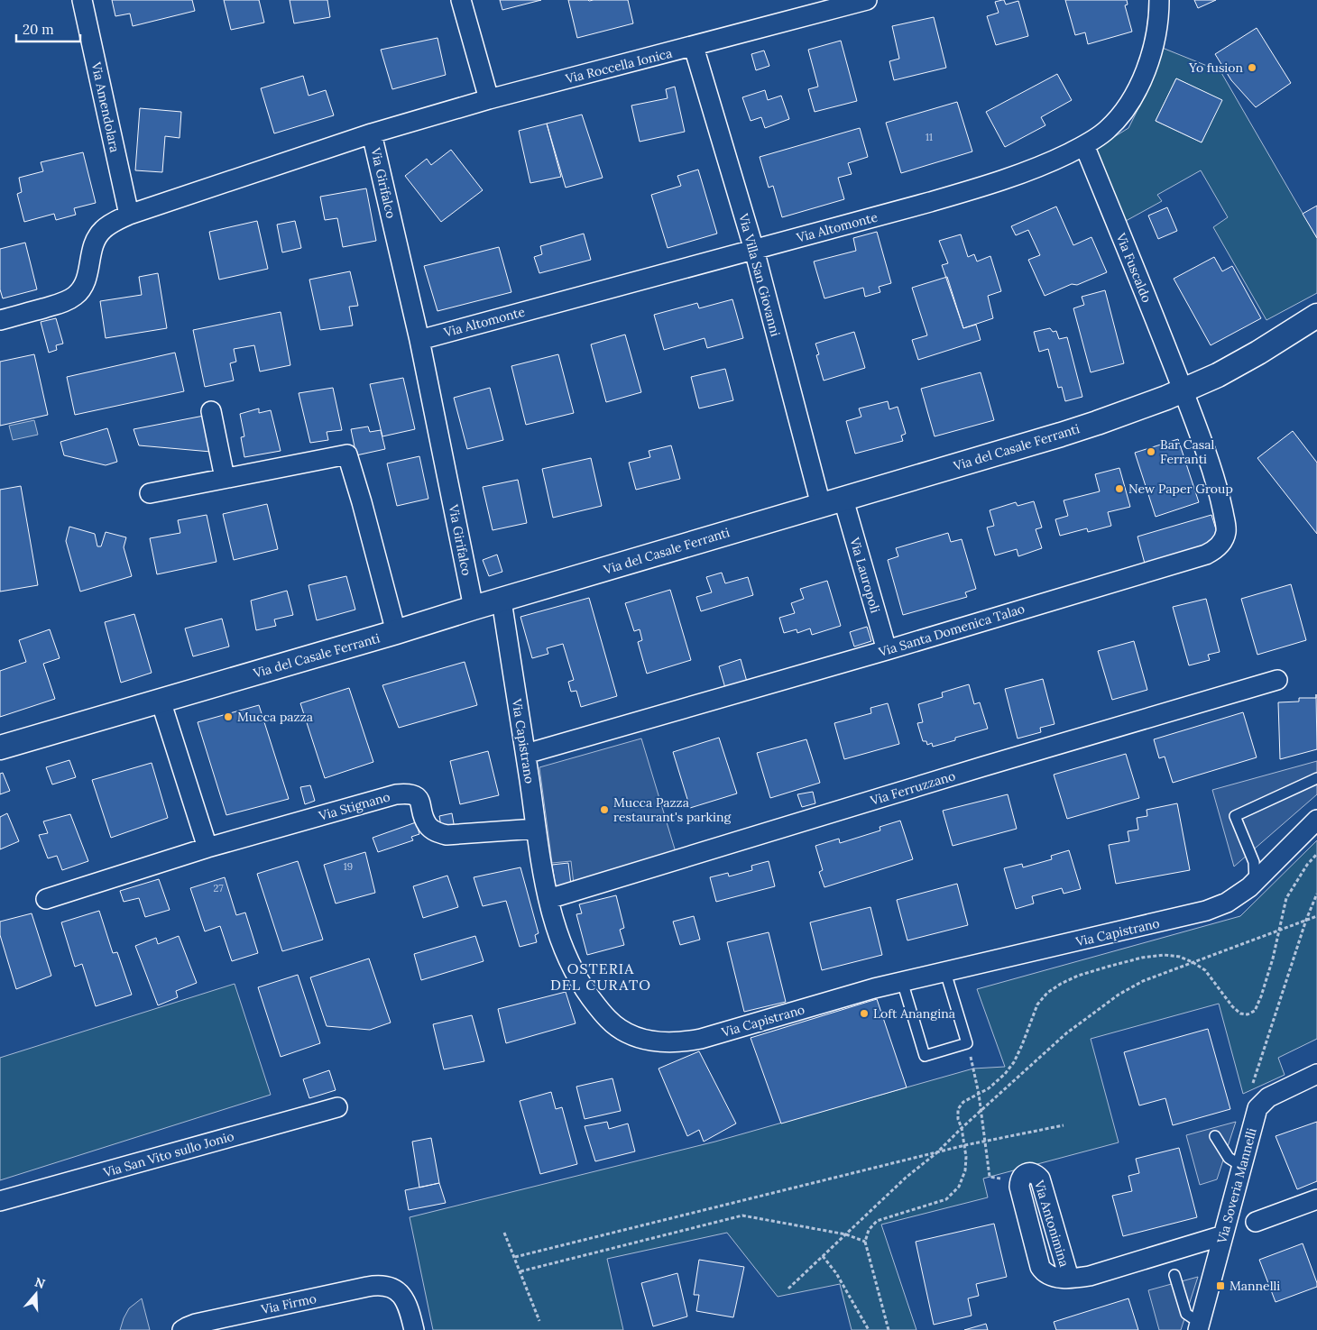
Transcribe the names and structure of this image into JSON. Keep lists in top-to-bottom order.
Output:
{
  "streets": {
    "street": [
      "Via Roccella Ionica",
      "Via Amendolara",
      "Via Girifalco",
      "Via Altomonte",
      "Via Fuscaldo",
      "Via Villa San Giovanni",
      "Via del Casale Ferranti",
      "Via Lauropoli",
      "Via Santa Domenica Talao",
      "Via Capistrano",
      "Via Ferruzzano",
      "Via Stignano",
      "Via San Vito sullo Jonio",
      "Via Soveria Mannelli",
      "Via Antonimina",
      "Via Firmo"
    ]
  },
  "crossings": [
    ["Via Roccella Ionica", "Via Girifalco"],
    ["Via Roccella Ionica", "Via Villa San Giovanni"],
    ["Via Amendolara", "Via Girifalco"],
    ["Via Girifalco", "Via Altomonte"],
    ["Via Girifalco", "Via del Casale Ferranti"],
    ["Via Altomonte", "Via Fuscaldo"],
    ["Via Altomonte", "Via Villa San Giovanni"],
    ["Via Fuscaldo", "Via del Casale Ferranti"],
    ["Via Fuscaldo", "Via Santa Domenica Talao"],
    ["Via Villa San Giovanni", "Via del Casale Ferranti"],
    ["Via Villa San Giovanni", "Via Lauropoli"],
    ["Via del Casale Ferranti", "Via Lauropoli"],
    ["Via del Casale Ferranti", "Via Santa Domenica Talao"],
    ["Via del Casale Ferranti", "Via Capistrano"],
    ["Via Lauropoli", "Via Santa Domenica Talao"],
    ["Via Santa Domenica Talao", "Via Capistrano"],
    ["Via Capistrano", "Via Ferruzzano"],
    ["Via Capistrano", "Via Stignano"],
    ["Via Soveria Mannelli", "Via Antonimina"]
  ],
  "districts": ["OSTERIA DEL CURATO"],
  "places": {
    "other": [
      "Yo fusion",
      "Bar Casal Ferranti",
      "New Paper Group",
      "Mucca pazza",
      "Mucca Pazza restaurant's parking",
      "Loft Anangina"
    ],
    "transit": ["Mannelli"]
  },
  "house_numbers": ["11", "19", "27"],
  "scale_bar": "20 m",
  "north": "top"
}
